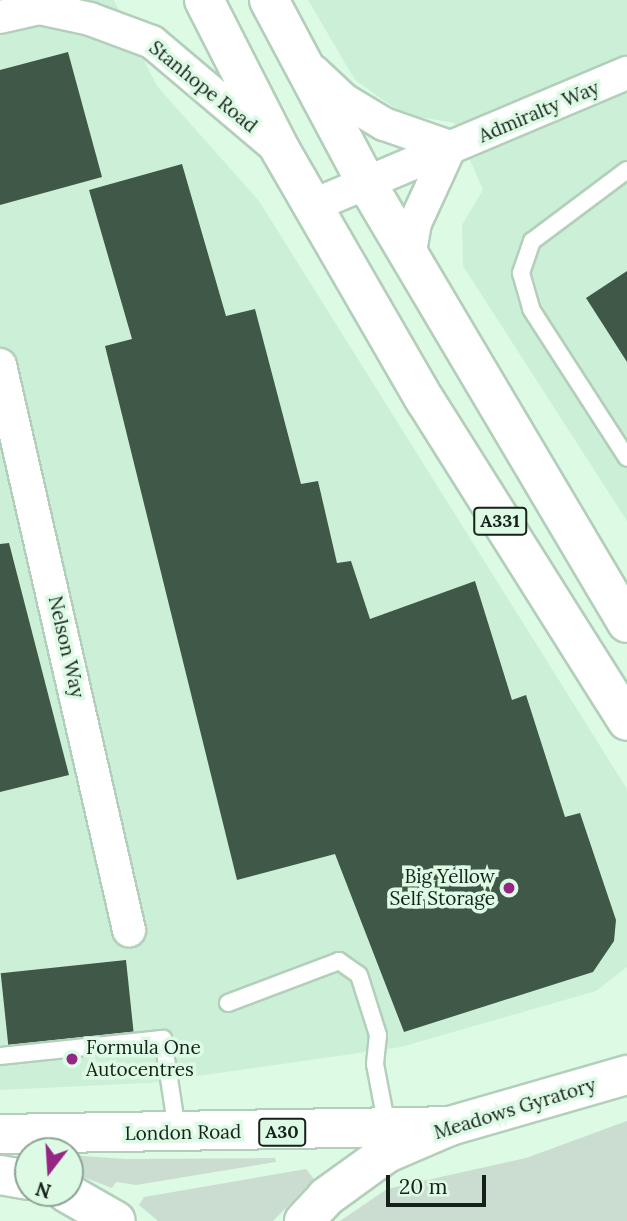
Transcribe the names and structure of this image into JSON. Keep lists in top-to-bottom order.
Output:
{
  "streets": {
    "main road": [
      "A331",
      "Meadows Gyratory",
      "A30",
      "London Road"
    ],
    "street": ["Stanhope Road", "Admiralty Way", "Nelson Way"]
  },
  "crossings": [
    ["Stanhope Road", "A331"],
    ["Admiralty Way", "A331"],
    ["Meadows Gyratory", "London Road"]
  ],
  "places": ["Big Yellow Self Storage", "Formula One Autocentres"],
  "scale_bar": "20 m",
  "north": "bottom"
}
